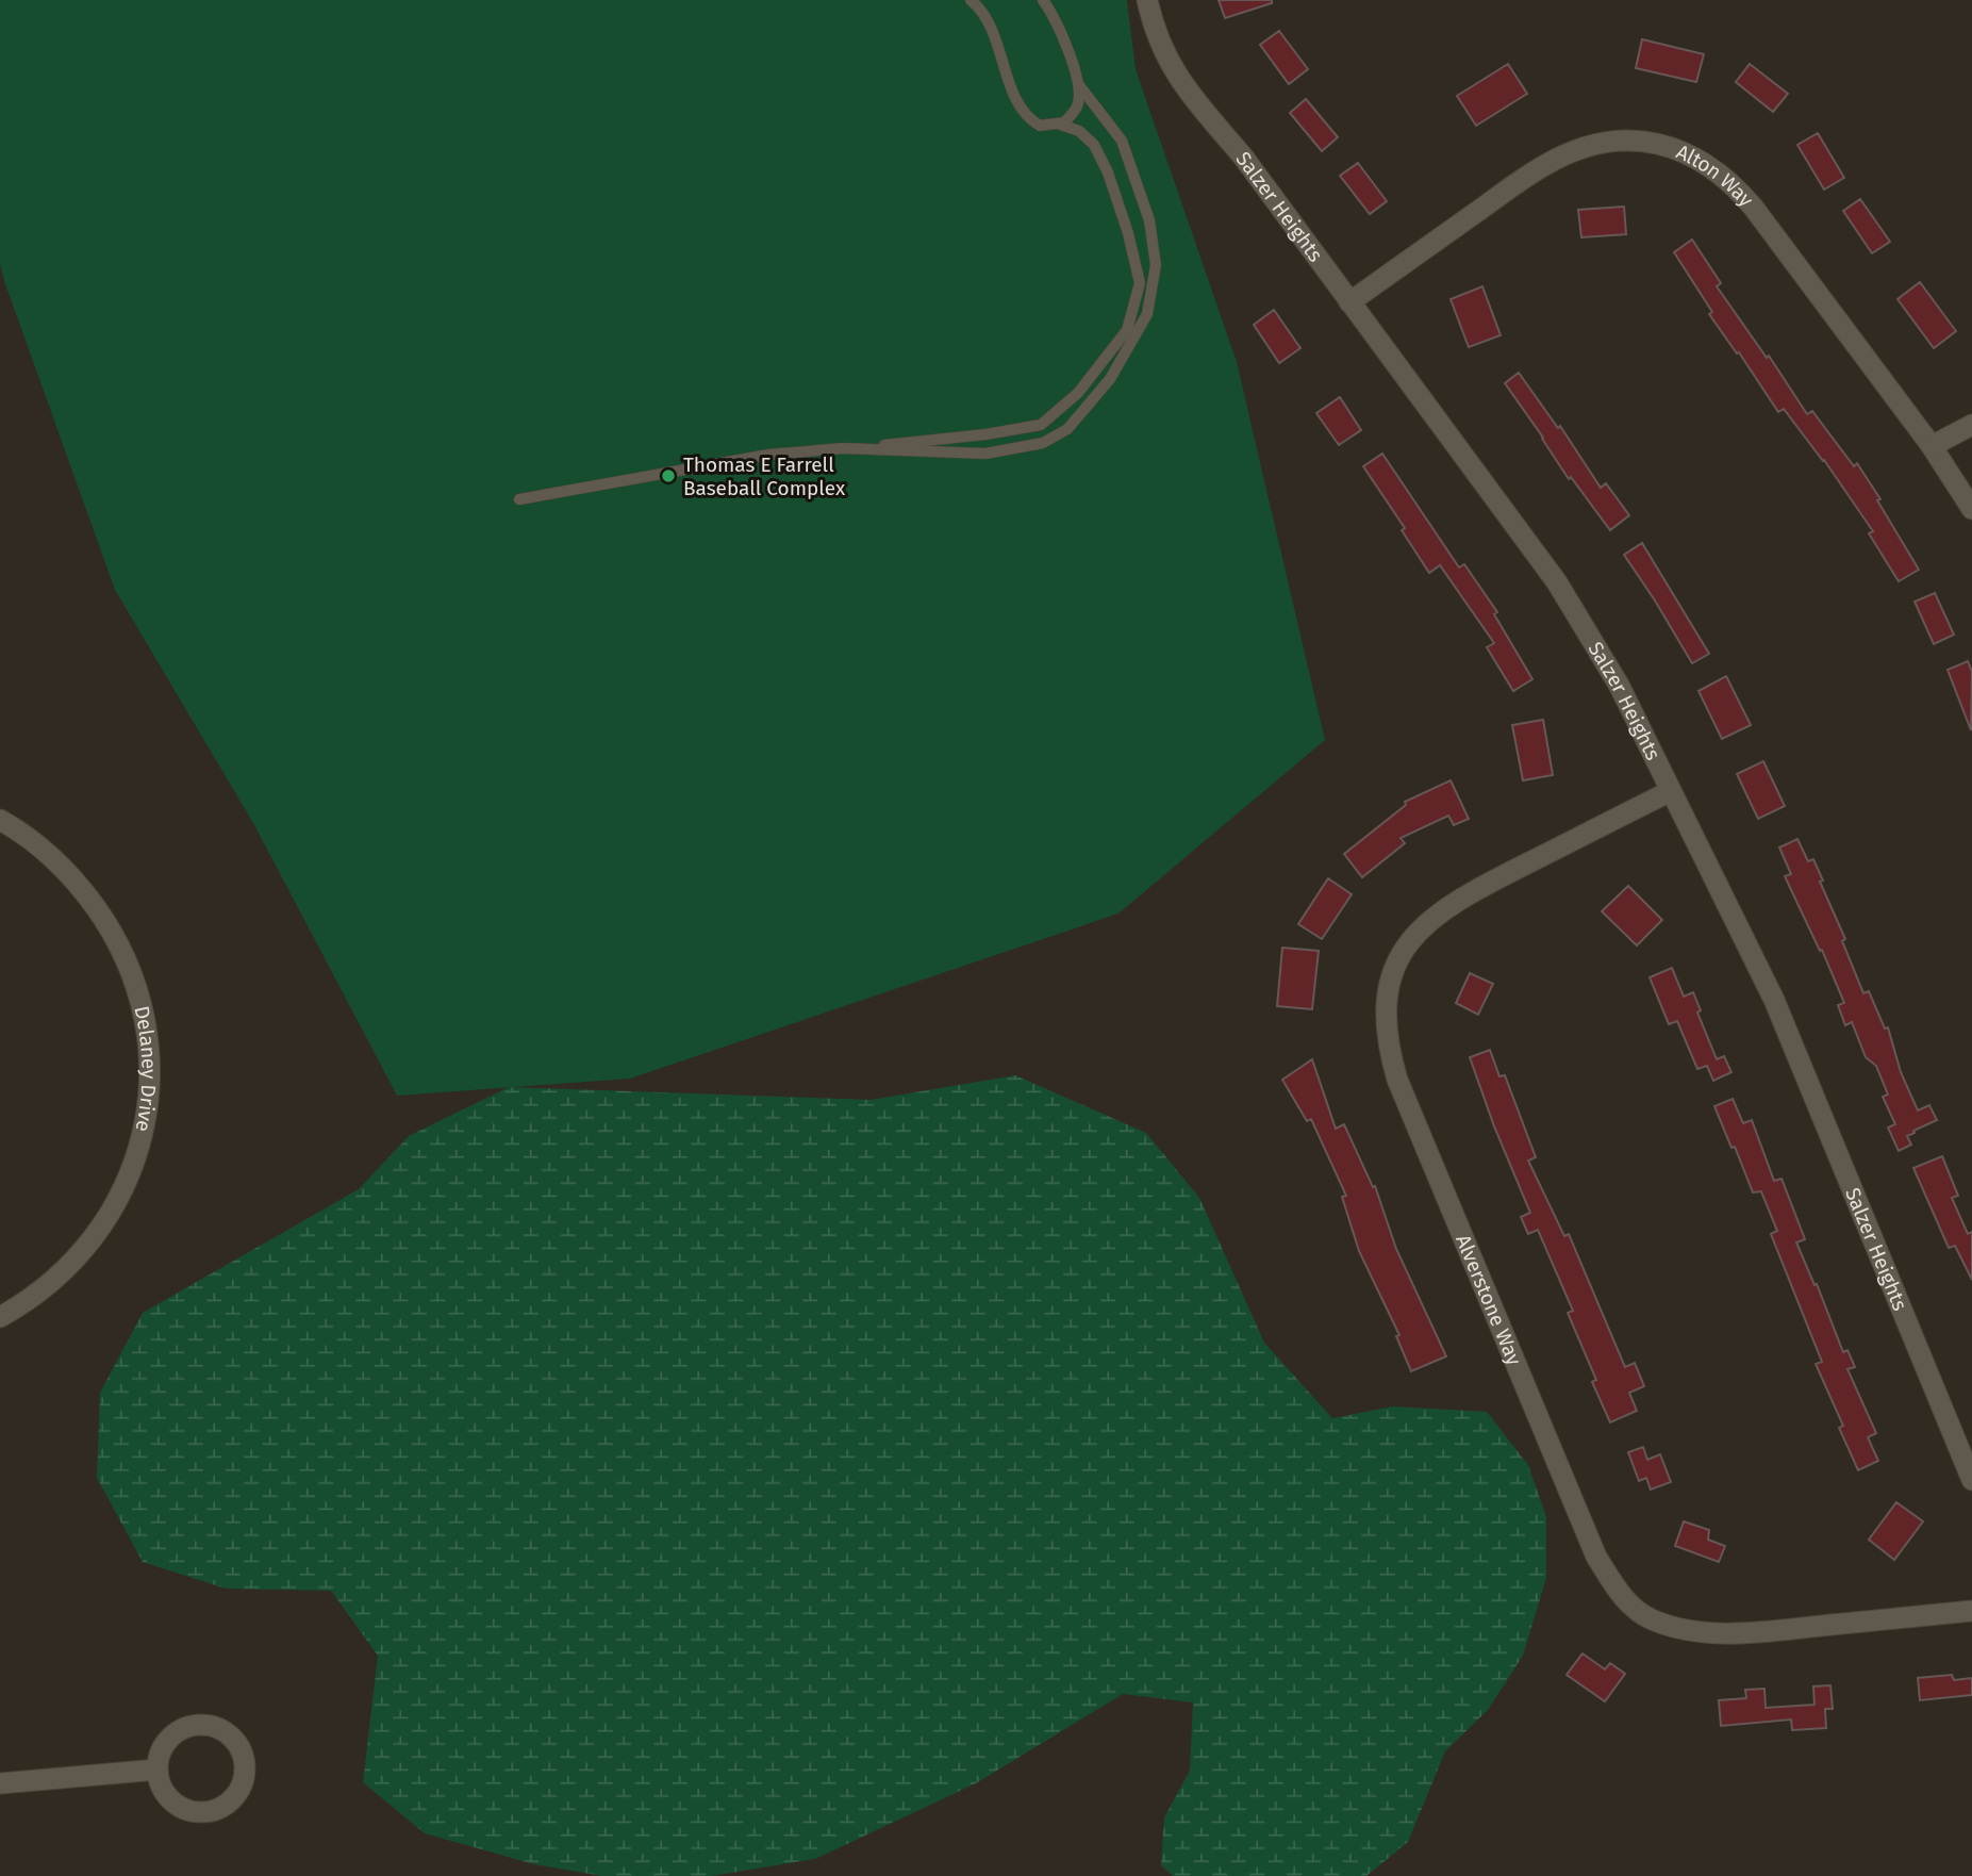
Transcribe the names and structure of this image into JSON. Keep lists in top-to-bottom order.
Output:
{
  "streets": {
    "street": [
      "Alton Way",
      "Salzer Heights",
      "Delaney Drive",
      "Alverstone Way"
    ]
  },
  "crossings": [
    ["Alton Way", "Salzer Heights"],
    ["Salzer Heights", "Alverstone Way"]
  ],
  "places": ["Thomas E Farrell Baseball Complex"]
}
